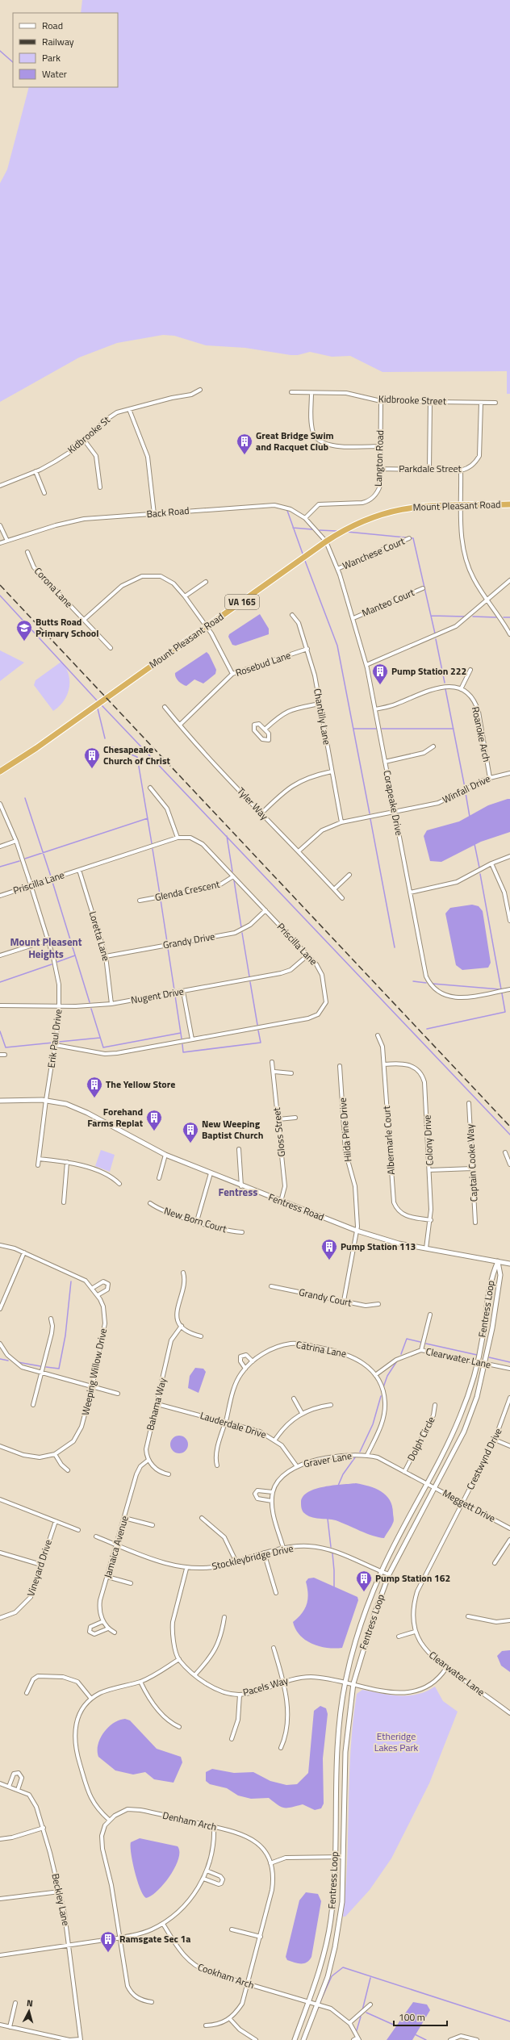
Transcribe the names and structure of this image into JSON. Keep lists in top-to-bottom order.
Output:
{
  "streets": {
    "highway": ["Mount Pleasant Road", "VA 165"],
    "street": [
      "Kidbrooke Street",
      "Kidbrooke St",
      "Langton Road",
      "Parkdale Street",
      "Back Road",
      "Wanchese Court",
      "Corona Lane",
      "Manteo Court",
      "Rosebud Lane",
      "Chantilly Lane",
      "Roanoke Arch",
      "Winfall Drive",
      "Corapeake Drive",
      "Tyler Way",
      "Priscilla Lane",
      "Glenda Crescent",
      "Loretta Lane",
      "Grandy Drive",
      "Nugent Drive",
      "Erik Paul Drive",
      "Hilda Pine Drive",
      "Gloss Street",
      "Albermarle Court",
      "Colony Drive",
      "Captain Cooke Way",
      "Fentress Road",
      "New Born Court",
      "Grandy Court",
      "Fentress Loop",
      "Catrina Lane",
      "Clearwater Lane",
      "Weeping Willow Drive",
      "Bahama Way",
      "Lauderdale Drive",
      "Dolph Circle",
      "Crestwynd Drive",
      "Graver Lane",
      "Meggett Drive",
      "Jamaica Avenue",
      "Stockleybridge Drive",
      "Vineyard Drive",
      "Pacels Way",
      "Denham Arch",
      "Beckley Lane",
      "Cookham Arch"
    ]
  },
  "crossings": [
    ["Kidbrooke Street", "Langton Road"],
    ["Kidbrooke Street", "Parkdale Street"],
    ["Langton Road", "Parkdale Street"],
    ["Langton Road", "Back Road"],
    ["Mount Pleasant Road", "Back Road"],
    ["Mount Pleasant Road", "Corapeake Drive"],
    ["Back Road", "Corapeake Drive"],
    ["Wanchese Court", "Corapeake Drive"],
    ["Manteo Court", "Corapeake Drive"],
    ["Rosebud Lane", "Chantilly Lane"],
    ["Rosebud Lane", "Tyler Way"],
    ["Chantilly Lane", "Winfall Drive"],
    ["Roanoke Arch", "Winfall Drive"],
    ["Winfall Drive", "Corapeake Drive"],
    ["Winfall Drive", "Tyler Way"],
    ["Priscilla Lane", "Glenda Crescent"],
    ["Priscilla Lane", "Loretta Lane"],
    ["Priscilla Lane", "Grandy Drive"],
    ["Priscilla Lane", "Nugent Drive"],
    ["Priscilla Lane", "Erik Paul Drive"],
    ["Loretta Lane", "Grandy Drive"],
    ["Loretta Lane", "Nugent Drive"],
    ["Nugent Drive", "Erik Paul Drive"],
    ["Erik Paul Drive", "Fentress Road"],
    ["Hilda Pine Drive", "Fentress Road"],
    ["Hilda Pine Drive", "Grandy Court"],
    ["Gloss Street", "Fentress Road"],
    ["Albermarle Court", "Colony Drive"],
    ["Colony Drive", "Fentress Road"],
    ["Fentress Road", "Fentress Loop"],
    ["Fentress Loop", "Clearwater Lane"],
    ["Fentress Loop", "Graver Lane"],
    ["Fentress Loop", "Meggett Drive"],
    ["Fentress Loop", "Stockleybridge Drive"],
    ["Fentress Loop", "Pacels Way"],
    ["Fentress Loop", "Cookham Arch"],
    ["Catrina Lane", "Clearwater Lane"],
    ["Catrina Lane", "Lauderdale Drive"],
    ["Catrina Lane", "Graver Lane"],
    ["Clearwater Lane", "Crestwynd Drive"],
    ["Clearwater Lane", "Meggett Drive"],
    ["Clearwater Lane", "Pacels Way"],
    ["Bahama Way", "Lauderdale Drive"],
    ["Bahama Way", "Jamaica Avenue"],
    ["Lauderdale Drive", "Graver Lane"],
    ["Dolph Circle", "Graver Lane"],
    ["Crestwynd Drive", "Meggett Drive"],
    ["Graver Lane", "Meggett Drive"],
    ["Graver Lane", "Stockleybridge Drive"],
    ["Jamaica Avenue", "Stockleybridge Drive"],
    ["Denham Arch", "Cookham Arch"]
  ],
  "districts": ["Mount Pleasent Heights", "Fentress"],
  "parks": ["Etheridge Lakes Park"],
  "places": {
    "building": [
      "Great Bridge Swim and Racquet Club",
      "Pump Station 222",
      "Chesapeake Church of Christ",
      "The Yellow Store",
      "Forehand Farms Replat",
      "New Weeping Baptist Church",
      "Pump Station 113",
      "Pump Station 162",
      "Ramsgate Sec 1a"
    ],
    "school or university": ["Butts Road Primary School"]
  },
  "legend": [
    "Road",
    "Railway",
    "Park",
    "Water"
  ],
  "scale_bar": "100 m",
  "north": "top"
}
